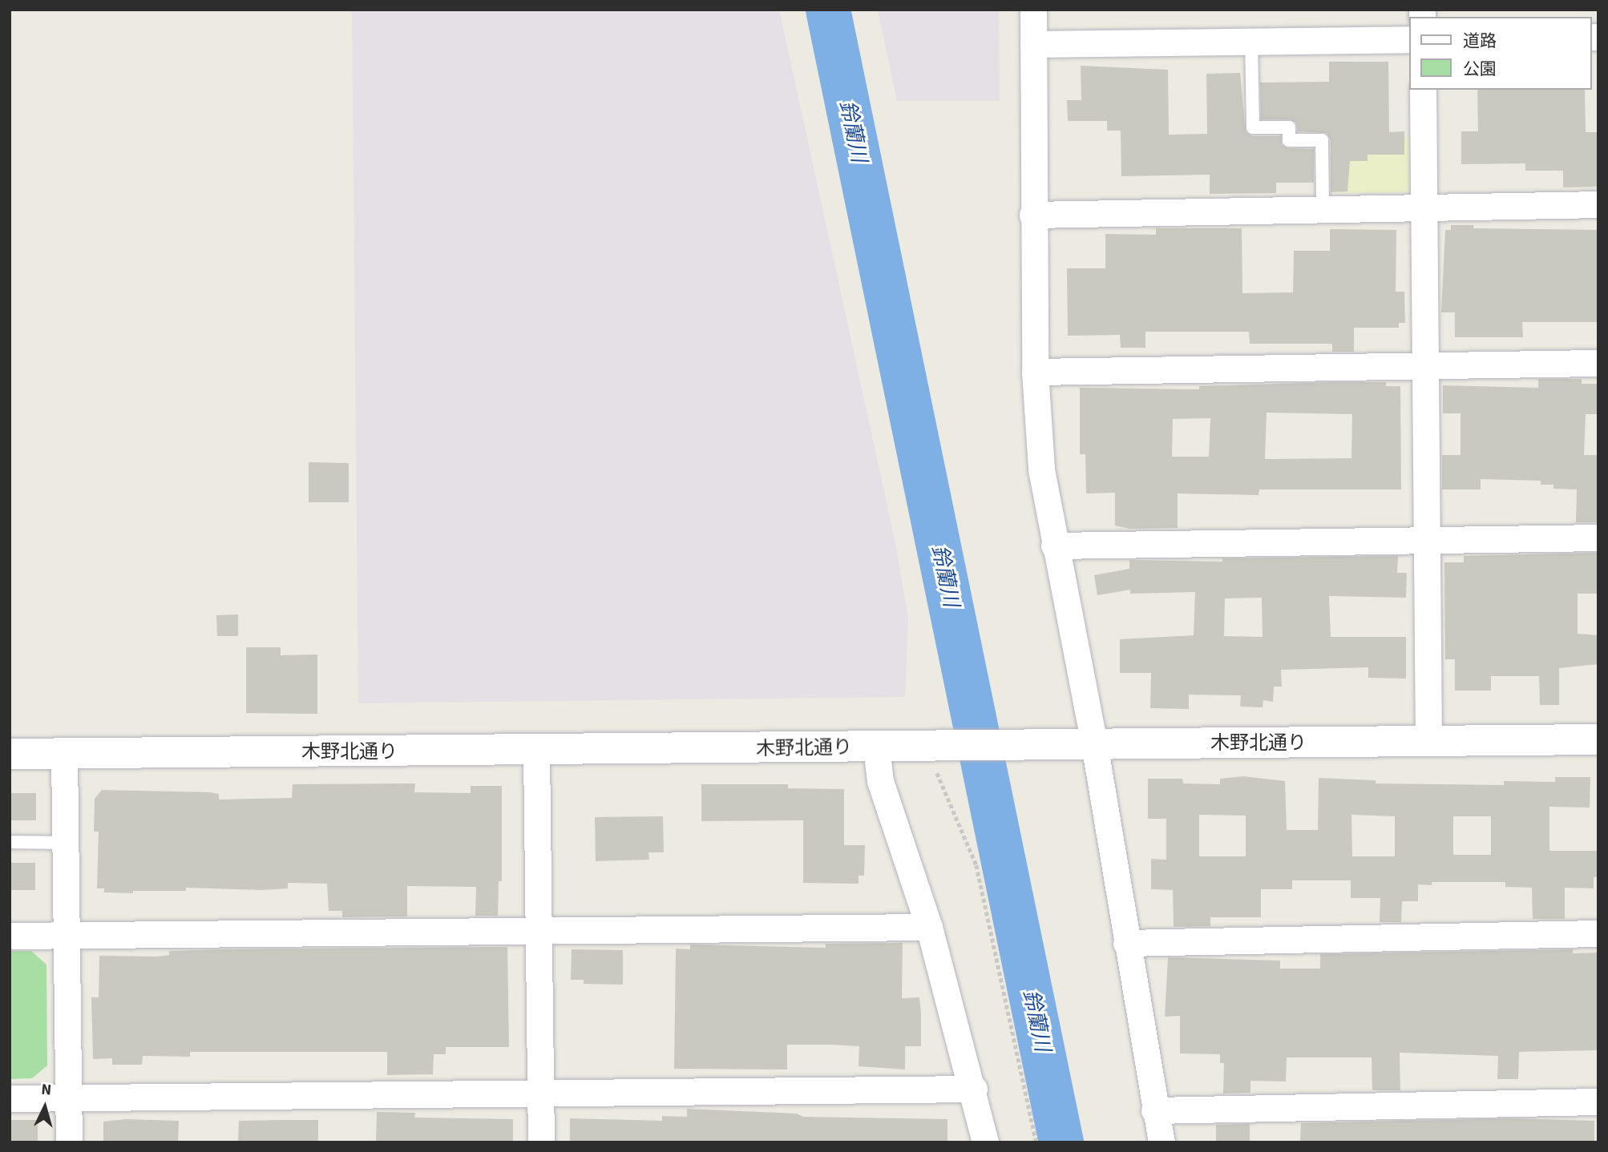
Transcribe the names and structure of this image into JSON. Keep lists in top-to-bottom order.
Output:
{
  "streets": {
    "street": ["木野北通り"]
  },
  "water": ["鈴蘭川"],
  "legend": ["道路", "公園"],
  "north": "top"
}
